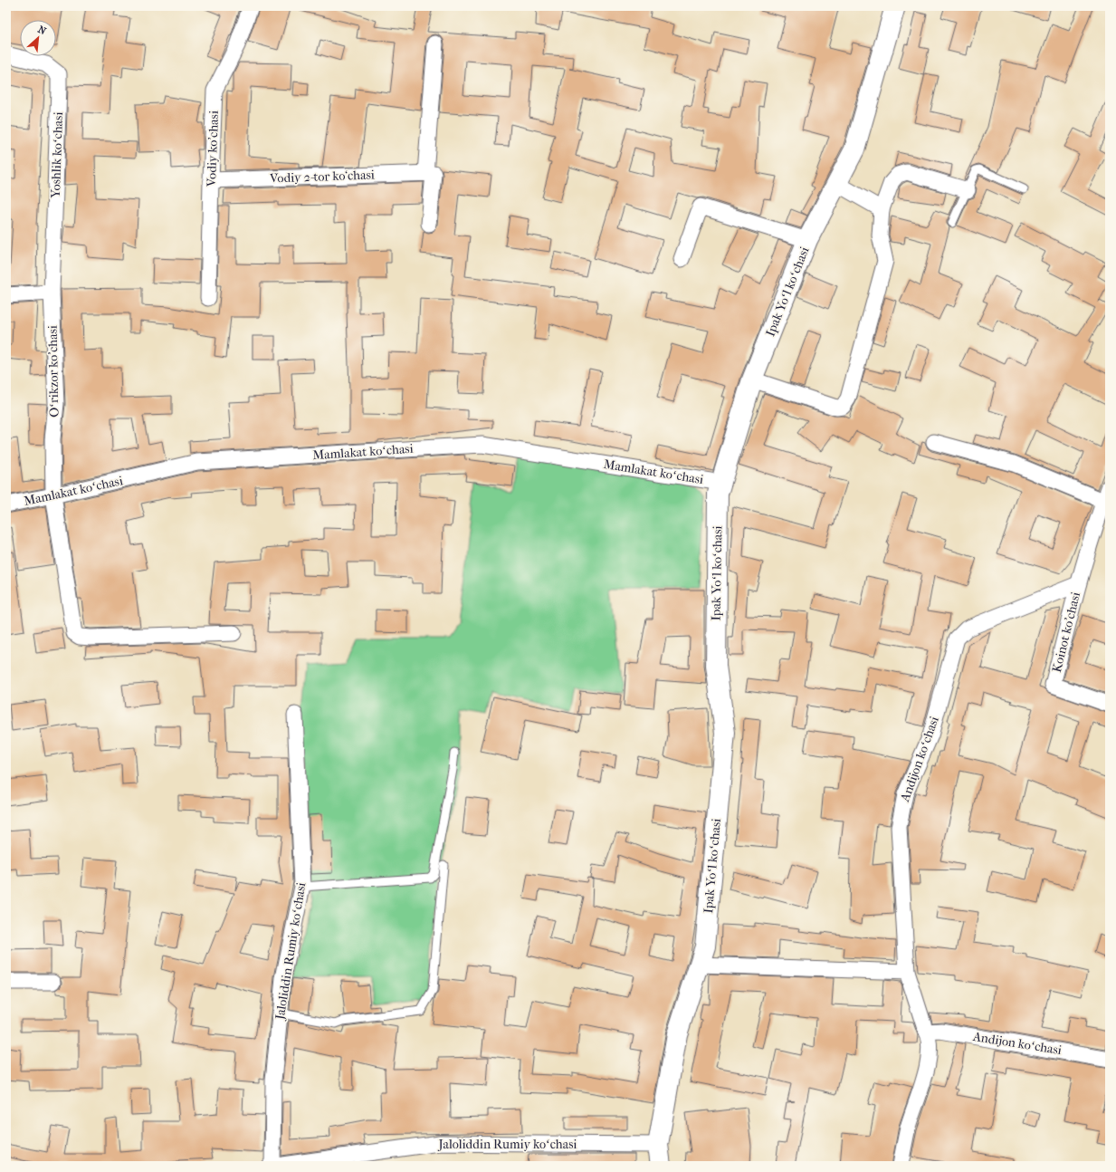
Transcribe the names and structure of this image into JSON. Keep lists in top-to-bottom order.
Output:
{
  "streets": {
    "street": [
      "Vodiy ko'chasi",
      "Yoshlik koʻchasi",
      "Vodiy 2-tor ko‘chasi",
      "Ipak Yoʻl koʻchasi",
      "Oʻrikzor ko'chasi",
      "Mamlakat koʻchasi",
      "Koinot ko'chasi",
      "Andijon koʻchasi",
      "Jaloliddin Rumiy koʻchasi"
    ]
  },
  "crossings": [
    ["Vodiy ko'chasi", "Vodiy 2-tor ko‘chasi"],
    ["Yoshlik koʻchasi", "Oʻrikzor ko'chasi"],
    ["Ipak Yoʻl koʻchasi", "Mamlakat koʻchasi"],
    ["Ipak Yoʻl koʻchasi", "Jaloliddin Rumiy koʻchasi"],
    ["Oʻrikzor ko'chasi", "Mamlakat koʻchasi"],
    ["Koinot ko'chasi", "Andijon koʻchasi"]
  ],
  "north": "top right"
}
